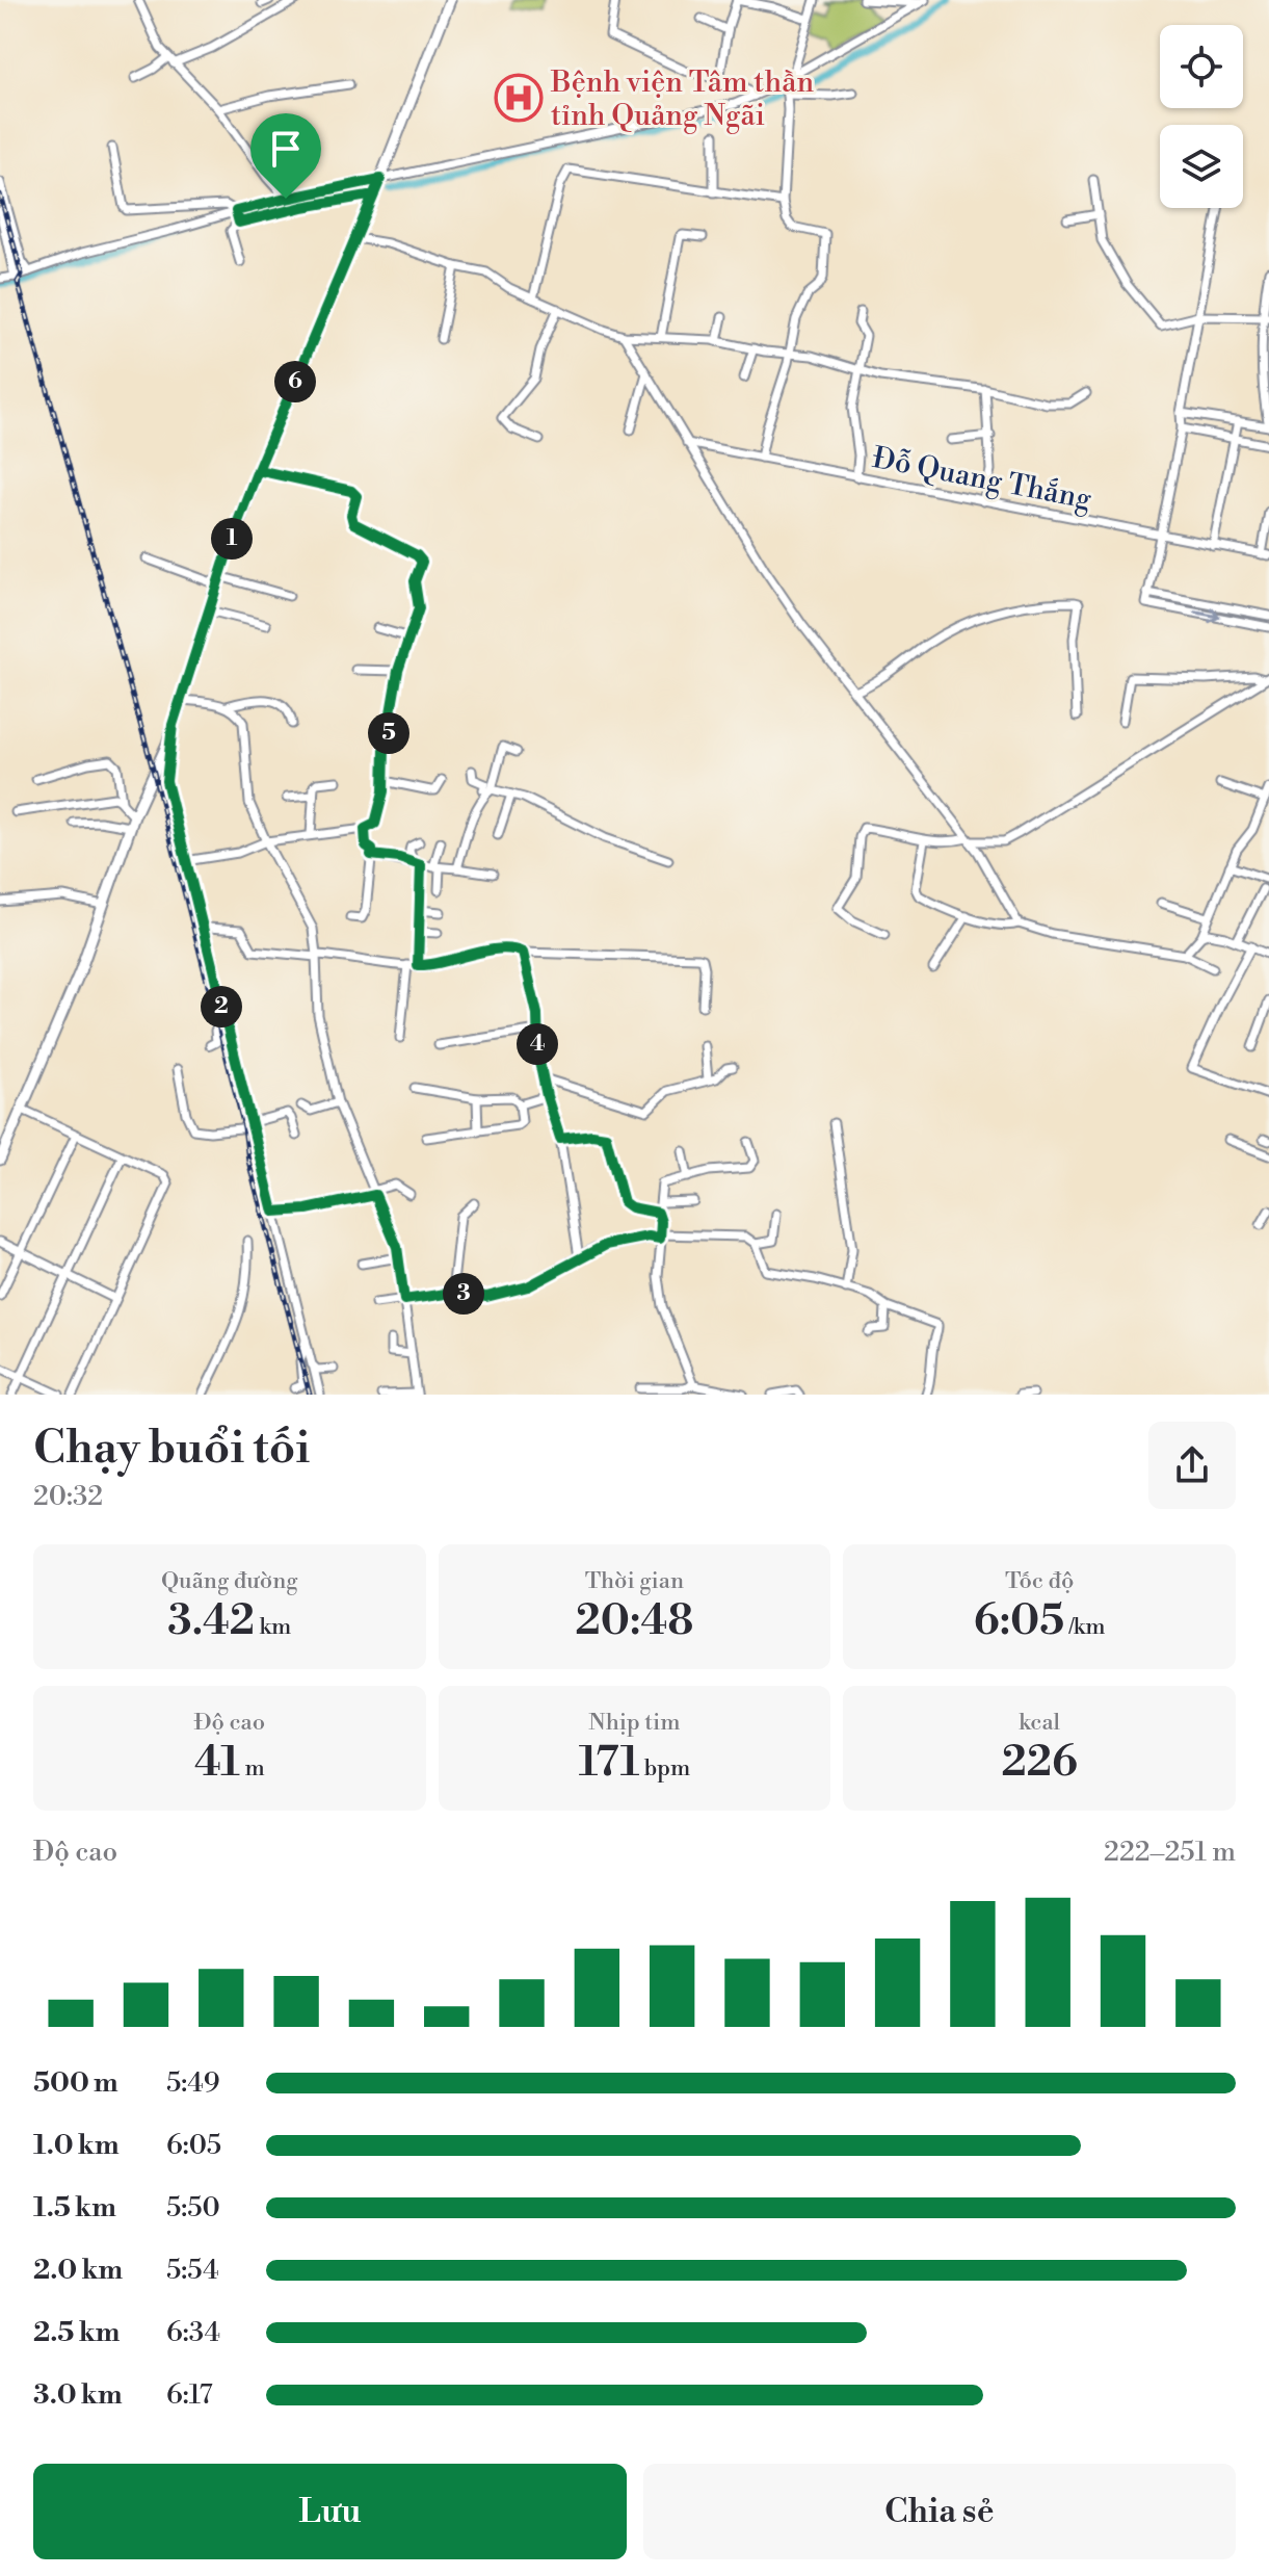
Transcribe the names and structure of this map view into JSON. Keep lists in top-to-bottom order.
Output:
{
  "streets": {
    "street": ["Đỗ Quang Thắng"]
  },
  "places": {
    "hospital": ["Bệnh viện Tâm thần tỉnh Quảng Ngãi"]
  },
  "page": {
    "pins": [
      "6",
      "1",
      "5",
      "2",
      "4",
      "3"
    ],
    "heading": ["Chạy buổi tối", "20:32"],
    "stats": [
      ["Quãng đường", "3.42 km"],
      ["Thời gian", "20:48"],
      ["Tốc độ", "6:05 /km"],
      ["Độ cao", "41 m"],
      ["Nhịp tim", "171 bpm"],
      ["kcal", "226"]
    ],
    "chart": ["Độ cao", "222–251 m"],
    "list": [
      {
        "name": "500 m",
        "note": "5:49"
      },
      {
        "name": "1.0 km",
        "note": "6:05"
      },
      {
        "name": "1.5 km",
        "note": "5:50"
      },
      {
        "name": "2.0 km",
        "note": "5:54"
      },
      {
        "name": "2.5 km",
        "note": "6:34"
      },
      {
        "name": "3.0 km",
        "note": "6:17"
      }
    ],
    "buttons": ["Lưu", "Chia sẻ"]
  }
}
